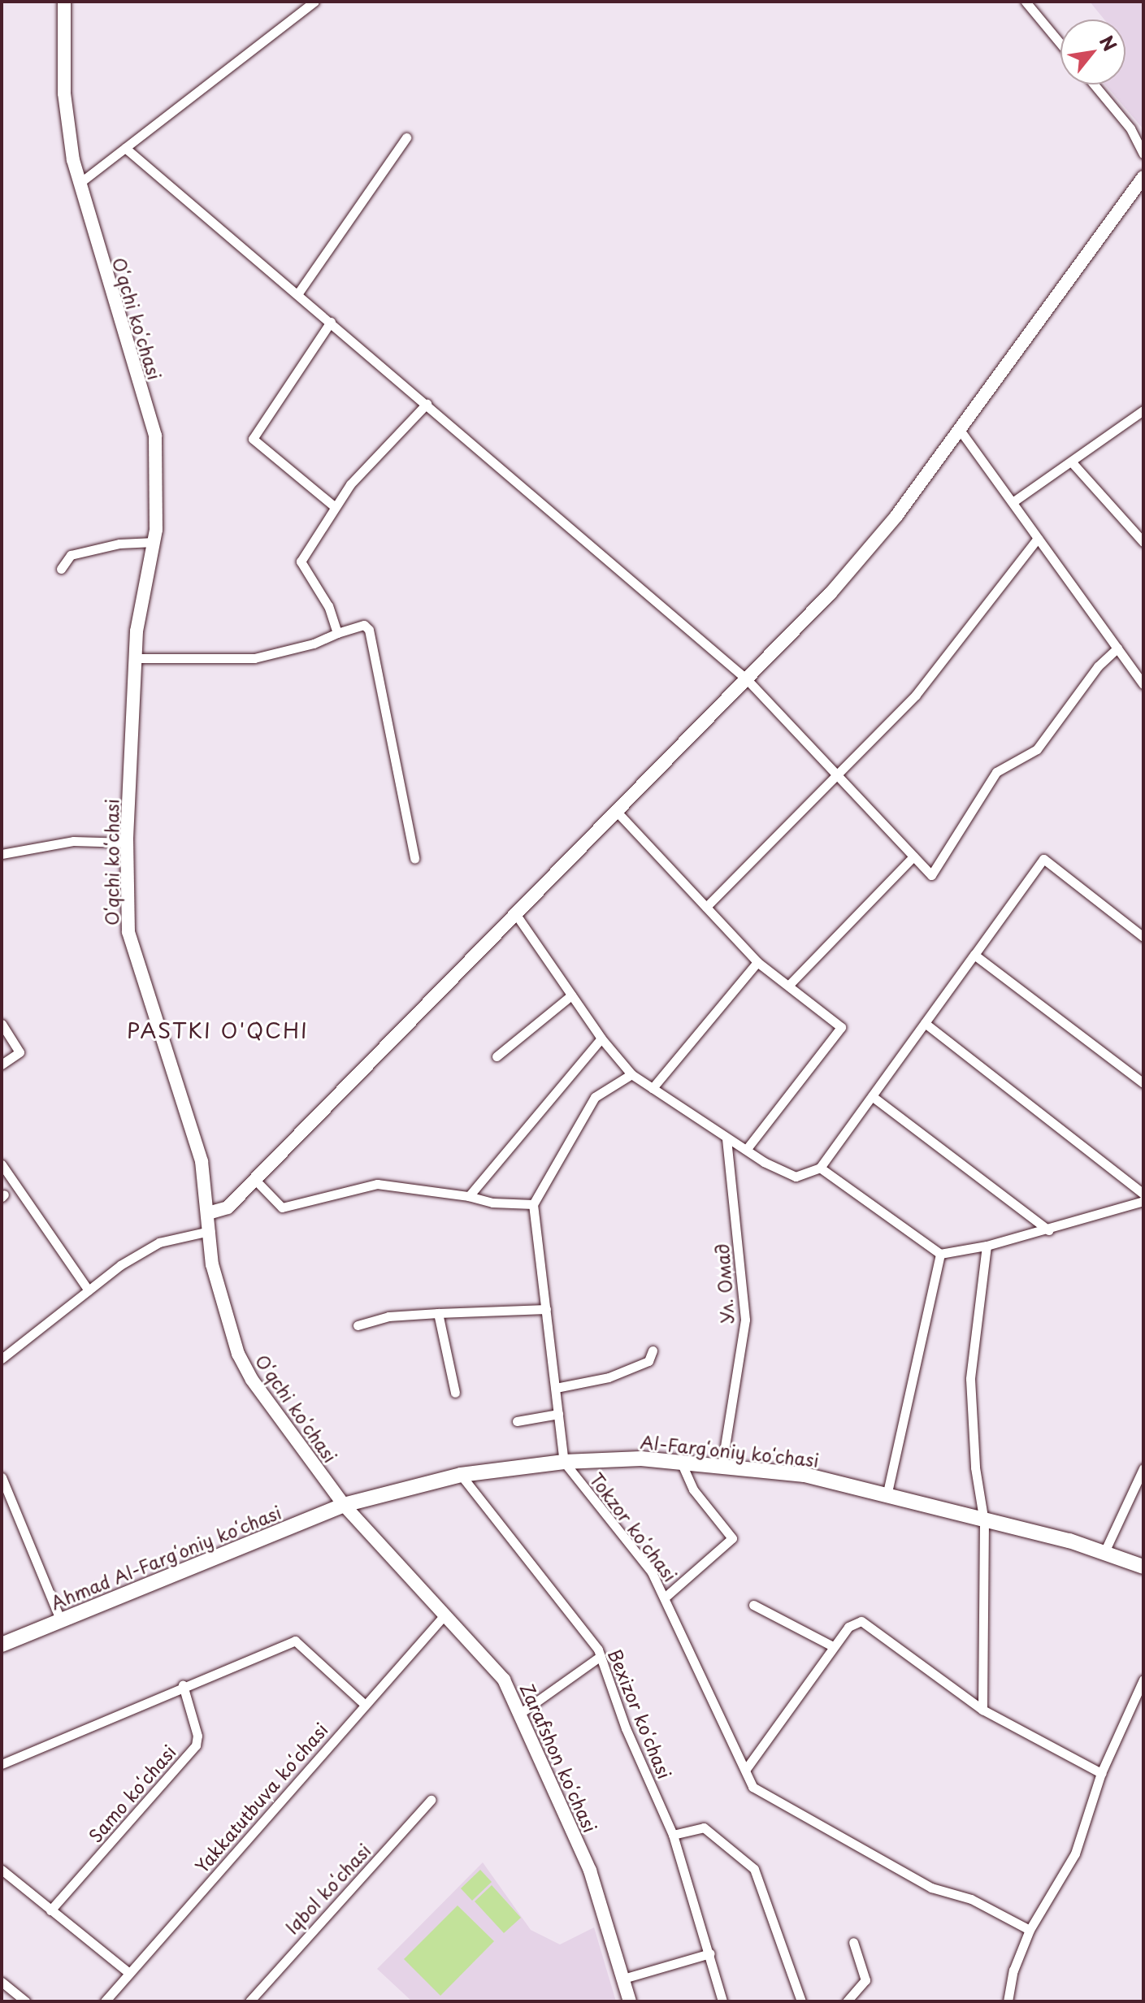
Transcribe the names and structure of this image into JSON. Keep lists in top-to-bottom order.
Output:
{
  "streets": {
    "main road": [
      "Oʻqchi koʻchasi",
      "Al-Fargʻoniy koʻchasi",
      "Ahmad Al-Fargʻoniy koʻchasi",
      "Zarafshon koʻchasi"
    ],
    "street": [
      "Ул. Омад",
      "Tokzor koʻchasi",
      "Bexizor koʻchasi",
      "Samo koʻchasi",
      "Yakkatutbuva koʻchasi",
      "Iqbol koʻchasi"
    ]
  },
  "crossings": [
    ["Oʻqchi koʻchasi", "Al-Fargʻoniy koʻchasi"],
    ["Oʻqchi koʻchasi", "Ahmad Al-Fargʻoniy koʻchasi"],
    ["Oʻqchi koʻchasi", "Zarafshon koʻchasi"],
    ["Ул. Омад", "Al-Fargʻoniy koʻchasi"],
    ["Al-Fargʻoniy koʻchasi", "Tokzor koʻchasi"],
    ["Al-Fargʻoniy koʻchasi", "Ahmad Al-Fargʻoniy koʻchasi"],
    ["Al-Fargʻoniy koʻchasi", "Bexizor koʻchasi"],
    ["Al-Fargʻoniy koʻchasi", "Zarafshon koʻchasi"],
    ["Ahmad Al-Fargʻoniy koʻchasi", "Zarafshon koʻchasi"],
    ["Zarafshon koʻchasi", "Yakkatutbuva koʻchasi"]
  ],
  "districts": ["PASTKI O'QCHI"],
  "north": "top right"
}
